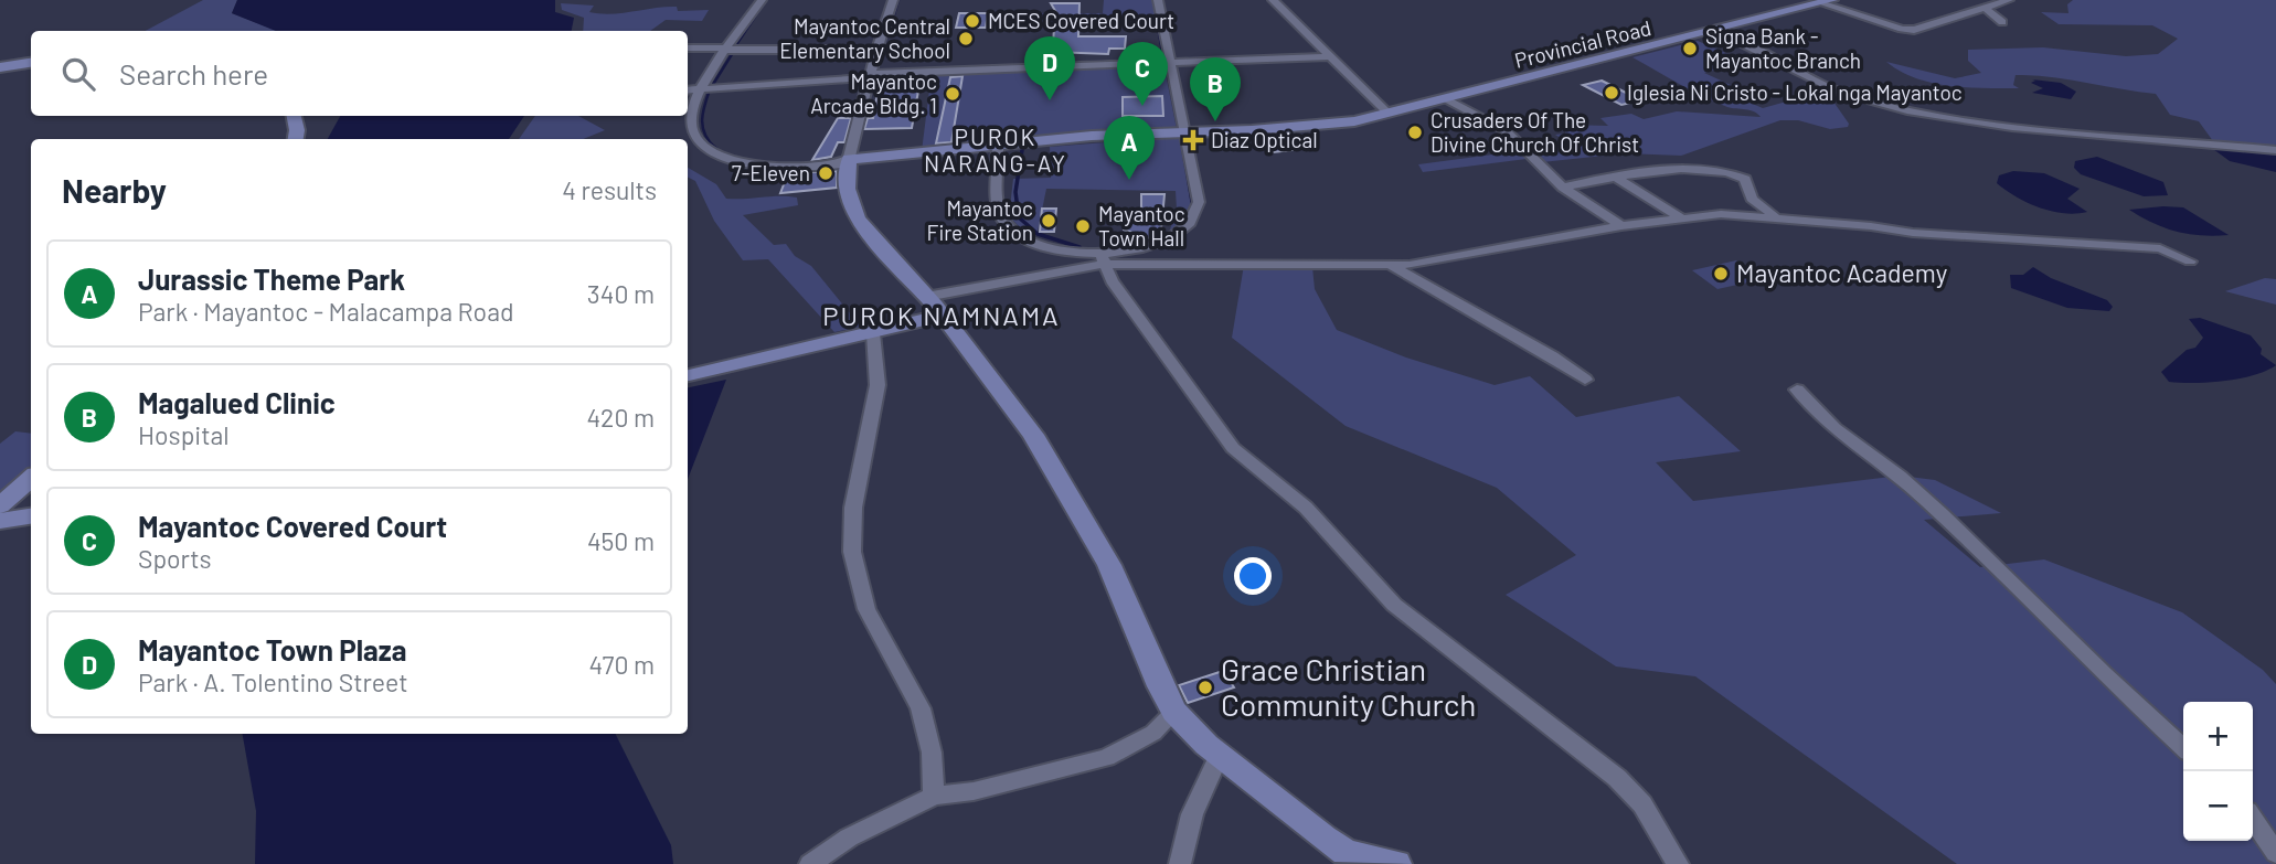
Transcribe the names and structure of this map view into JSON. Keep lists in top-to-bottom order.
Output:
{
  "streets": {
    "main road": ["Provincial Road"]
  },
  "districts": ["PUROK NARANG-AY", "PUROK NAMNAMA"],
  "places": {
    "other": [
      "MCES Covered Court",
      "Mayantoc Central Elementary School",
      "Signa Bank - Mayantoc Branch",
      "Iglesia Ni Cristo - Lokal nga Mayantoc",
      "Mayantoc Arcade Bldg. 1",
      "Crusaders Of The Divine Church Of Christ",
      "7-Eleven",
      "Mayantoc Fire Station",
      "Mayantoc Town Hall",
      "Mayantoc Academy",
      "Grace Christian Community Church"
    ],
    "health": ["Diaz Optical"]
  },
  "page": {
    "search": "Search here",
    "pins": [
      "D",
      "C",
      "B",
      "A"
    ],
    "heading": ["Nearby", "4 results"],
    "list": [
      {
        "mark": "A",
        "name": "Jurassic Theme Park",
        "note": "Park · Mayantoc - Malacampa Road",
        "value": "340 m"
      },
      {
        "mark": "B",
        "name": "Magalued Clinic",
        "note": "Hospital",
        "value": "420 m"
      },
      {
        "mark": "C",
        "name": "Mayantoc Covered Court",
        "note": "Sports",
        "value": "450 m"
      },
      {
        "mark": "D",
        "name": "Mayantoc Town Plaza",
        "note": "Park · A. Tolentino Street",
        "value": "470 m"
      }
    ],
    "map_buttons": ["+", "−"]
  }
}
